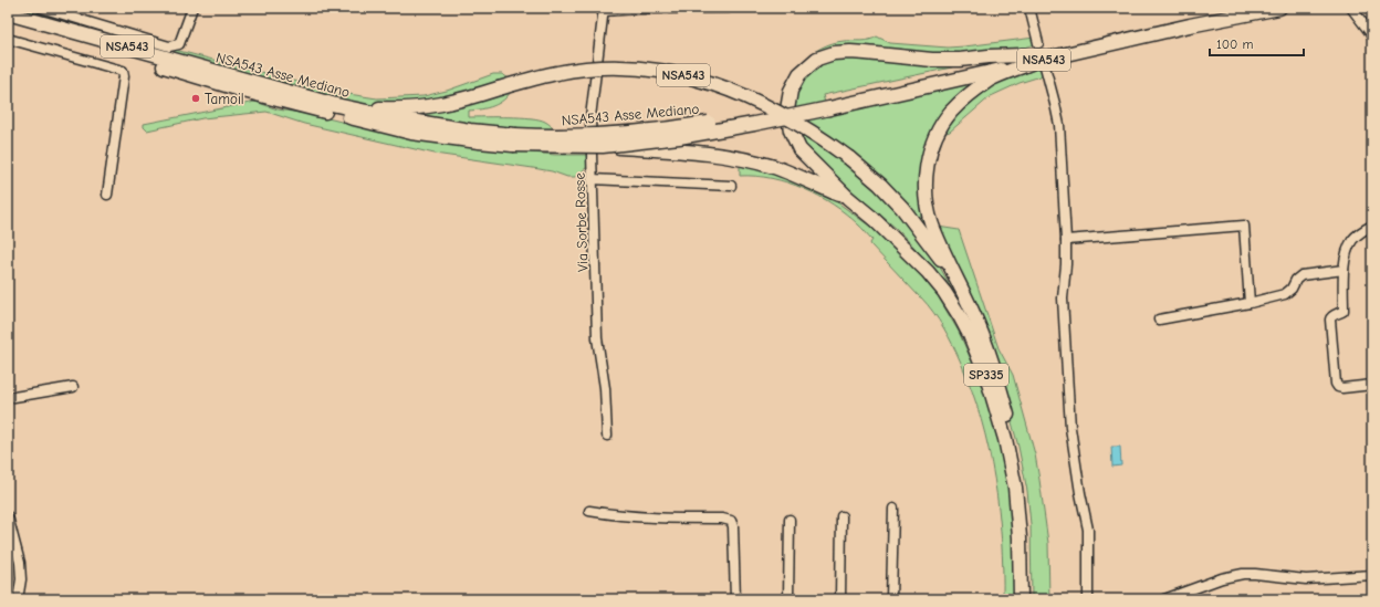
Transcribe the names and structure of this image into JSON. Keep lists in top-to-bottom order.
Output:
{
  "streets": {
    "highway": ["NSA543", "NSA543 Asse Mediano", "SP335"],
    "street": ["Via Sorbe Rosse"]
  },
  "crossings": [
    ["NSA543", "NSA543 Asse Mediano"],
    ["NSA543", "SP335"]
  ],
  "places": ["Tamoil"],
  "scale_bar": "100 m"
}
